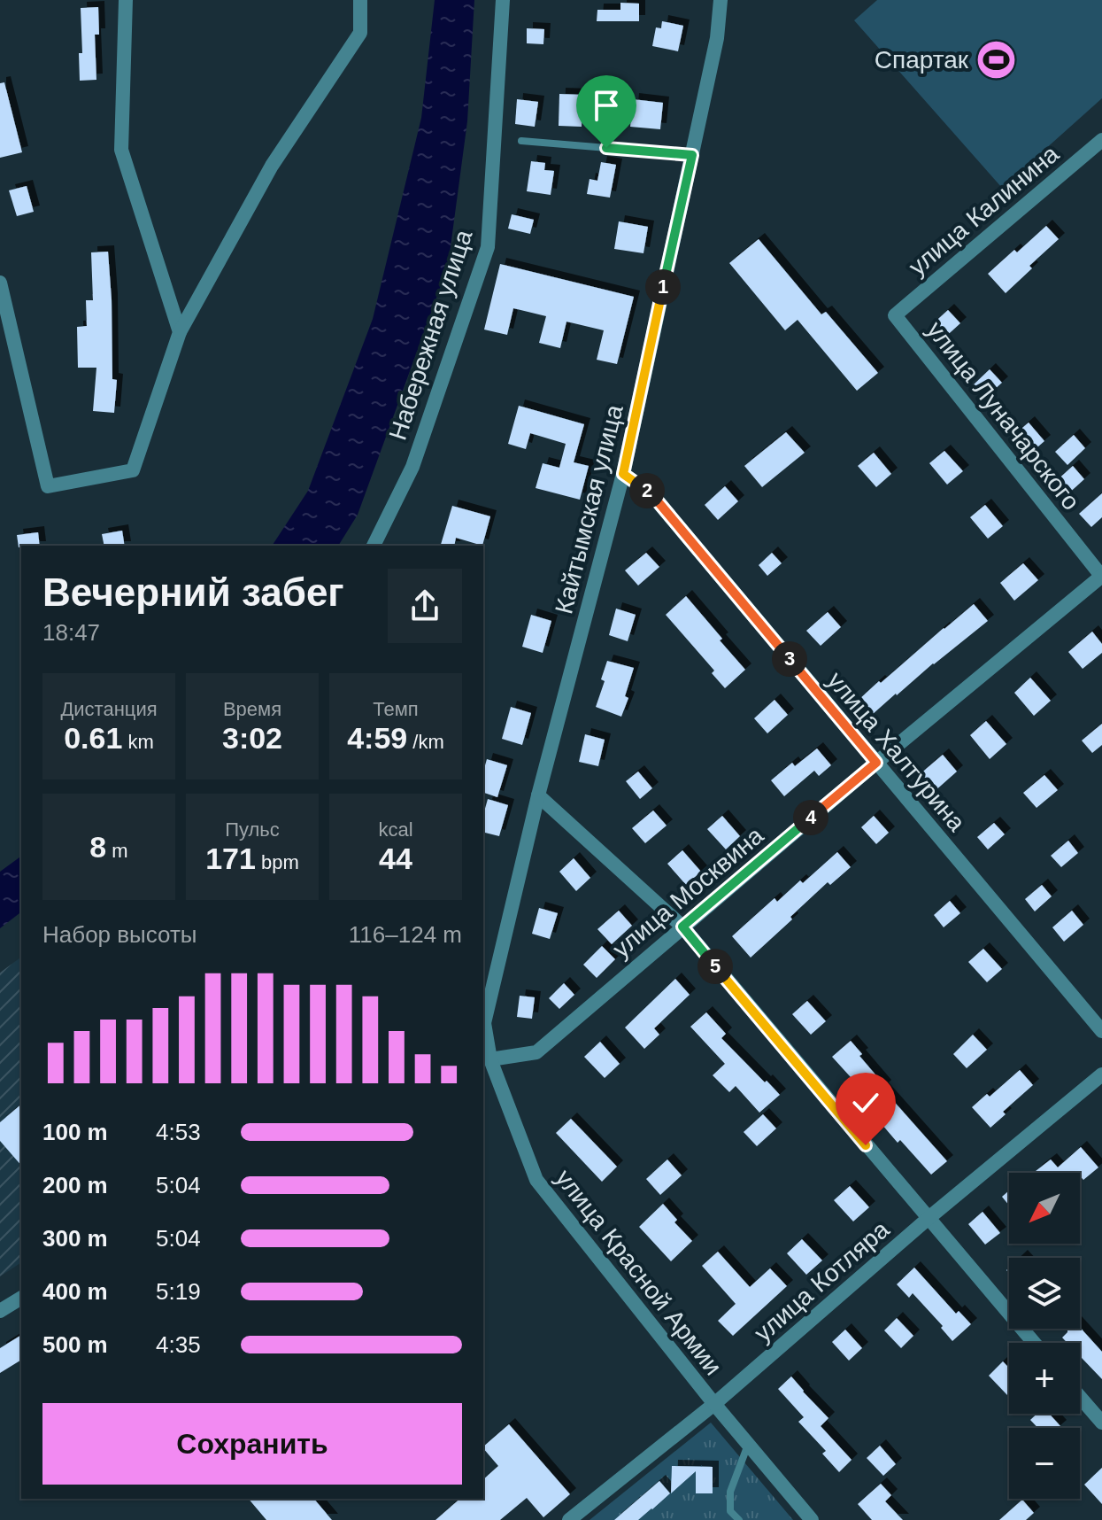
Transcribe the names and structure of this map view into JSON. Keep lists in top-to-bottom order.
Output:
{
  "streets": {
    "street": [
      "улица Калинина",
      "Набережная улица",
      "улица Луначарского",
      "Кайтымская улица",
      "улица Халтурина",
      "улица Москвина",
      "улица Красной Армии",
      "улица Котляра"
    ]
  },
  "crossings": [
    ["улица Калинина", "улица Луначарского"],
    ["улица Луначарского", "улица Москвина"],
    ["Кайтымская улица", "улица Халтурина"],
    ["Кайтымская улица", "улица Красной Армии"],
    ["улица Халтурина", "улица Москвина"],
    ["улица Москвина", "улица Красной Армии"],
    ["улица Красной Армии", "улица Котляра"]
  ],
  "places": {
    "sports": ["Спартак"]
  },
  "north": "bottom left",
  "page": {
    "pins": [
      "1",
      "2",
      "3",
      "4",
      "5"
    ],
    "heading": ["Вечерний забег", "18:47"],
    "stats": [
      ["Дистанция", "0.61 km"],
      ["Время", "3:02"],
      ["Темп", "4:59 /km"],
      ["8 m"],
      ["Пульс", "171 bpm"],
      ["kcal", "44"]
    ],
    "chart": ["Набор высоты", "116–124 m"],
    "list": [
      {
        "name": "100 m",
        "note": "4:53"
      },
      {
        "name": "200 m",
        "note": "5:04"
      },
      {
        "name": "300 m",
        "note": "5:04"
      },
      {
        "name": "400 m",
        "note": "5:19"
      },
      {
        "name": "500 m",
        "note": "4:35"
      }
    ],
    "map_buttons": ["+", "−"],
    "buttons": "Сохранить"
  }
}
